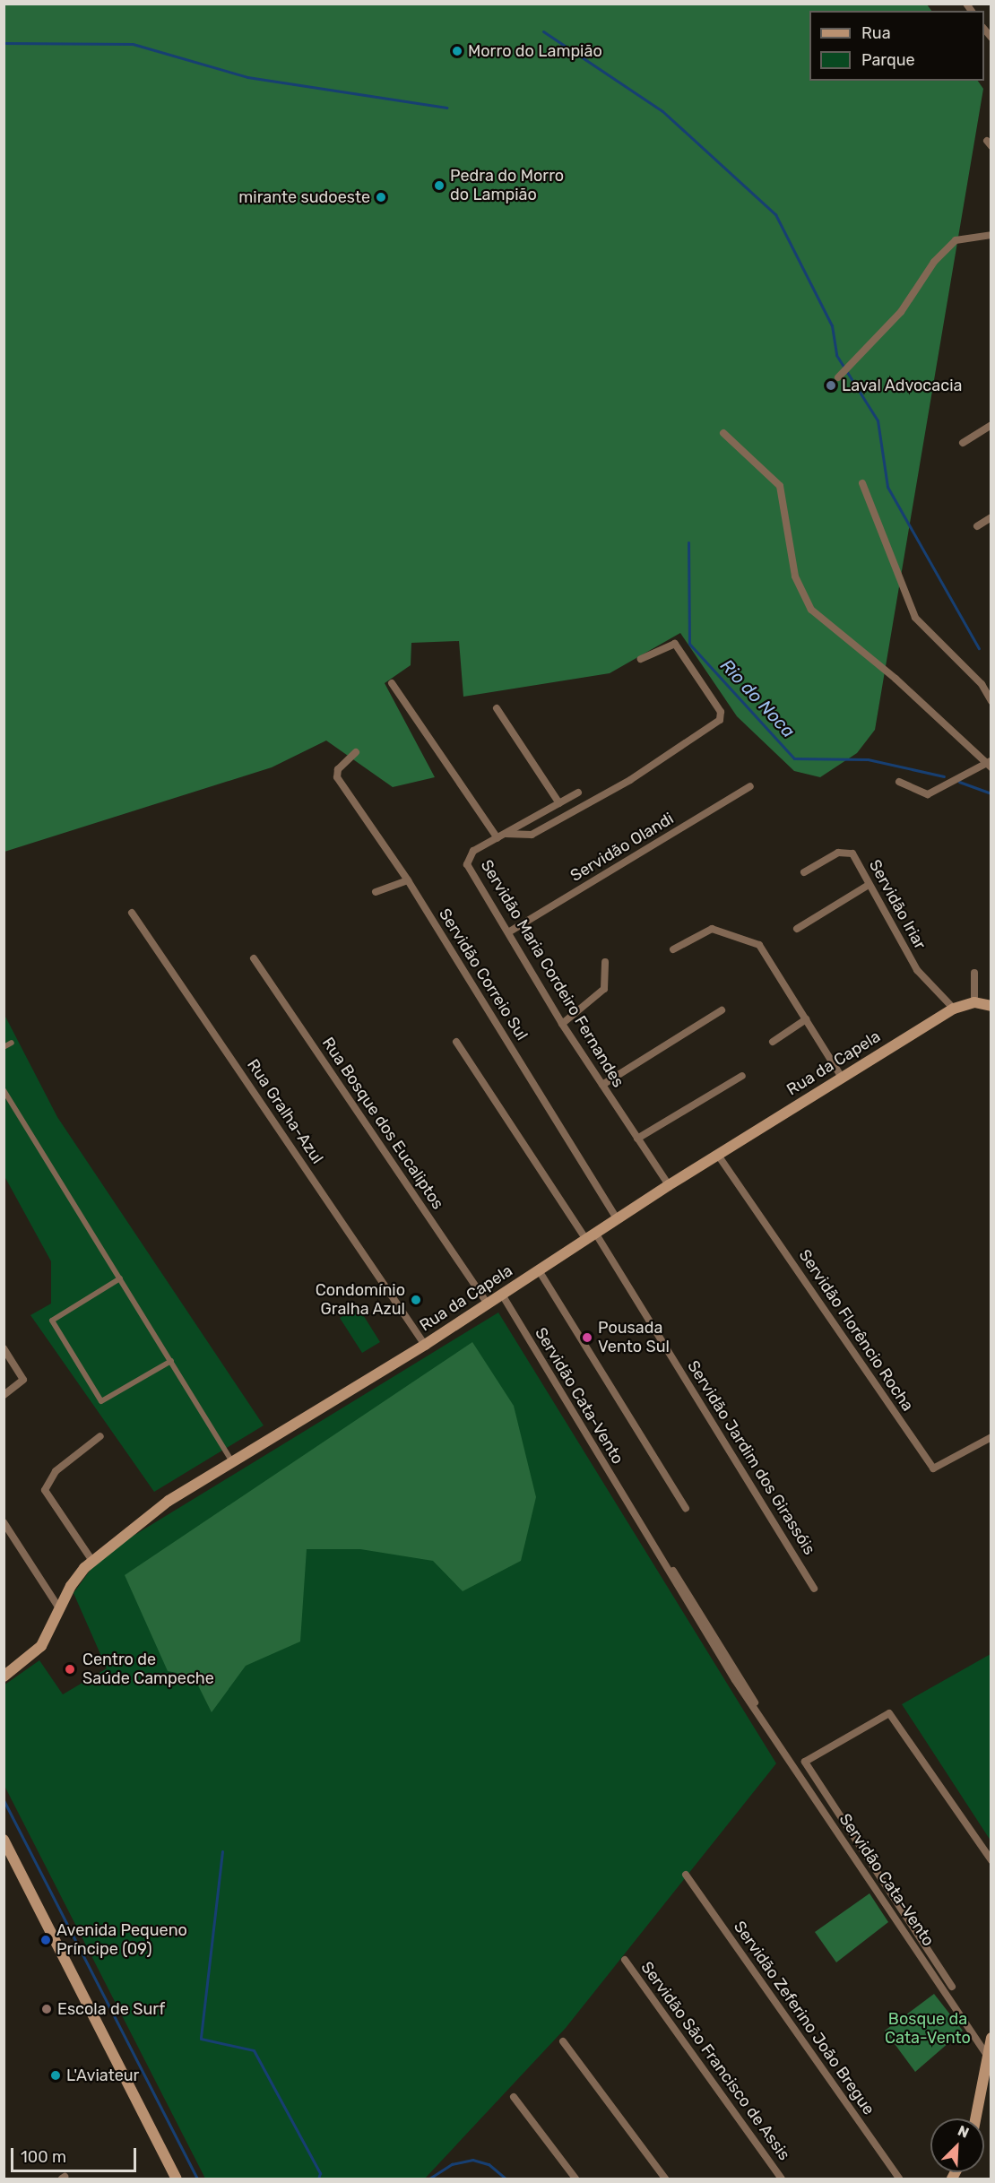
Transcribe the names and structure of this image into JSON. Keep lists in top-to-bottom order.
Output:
{
  "streets": {
    "main road": ["Rua da Capela"],
    "street": [
      "Servidão Olandi",
      "Servidão Iriar",
      "Servidão Maria Cordeiro Fernandes",
      "Servidão Correio Sul",
      "Rua Gralha-Azul",
      "Rua Bosque dos Eucaliptos",
      "Servidão Florêncio Rocha",
      "Servidão Cata-Vento",
      "Servidão Jardim dos Girassóis",
      "Servidão Zeferino João Bregue",
      "Servidão São Francisco de Assis"
    ]
  },
  "crossings": [
    ["Servidão Olandi", "Servidão Maria Cordeiro Fernandes"],
    ["Servidão Iriar", "Rua da Capela"],
    ["Servidão Maria Cordeiro Fernandes", "Rua da Capela"],
    ["Servidão Correio Sul", "Rua da Capela"],
    ["Rua da Capela", "Rua Gralha-Azul"],
    ["Rua da Capela", "Rua Bosque dos Eucaliptos"],
    ["Rua da Capela", "Servidão Florêncio Rocha"],
    ["Rua da Capela", "Servidão Cata-Vento"],
    ["Rua da Capela", "Servidão Jardim dos Girassóis"]
  ],
  "water": ["Rio do Noca"],
  "parks": ["Bosque da Cata-Vento"],
  "places": [
    "Morro do Lampião",
    "Pedra do Morro do Lampião",
    "mirante sudoeste",
    "Laval Advocacia",
    "Condomínio Gralha Azul",
    "Pousada Vento Sul",
    "Centro de Saúde Campeche",
    "Avenida Pequeno Príncipe (09)",
    "Escola de Surf",
    "L'Aviateur"
  ],
  "legend": ["Rua", "Parque"],
  "scale_bar": "100 m",
  "north": "top right"
}
